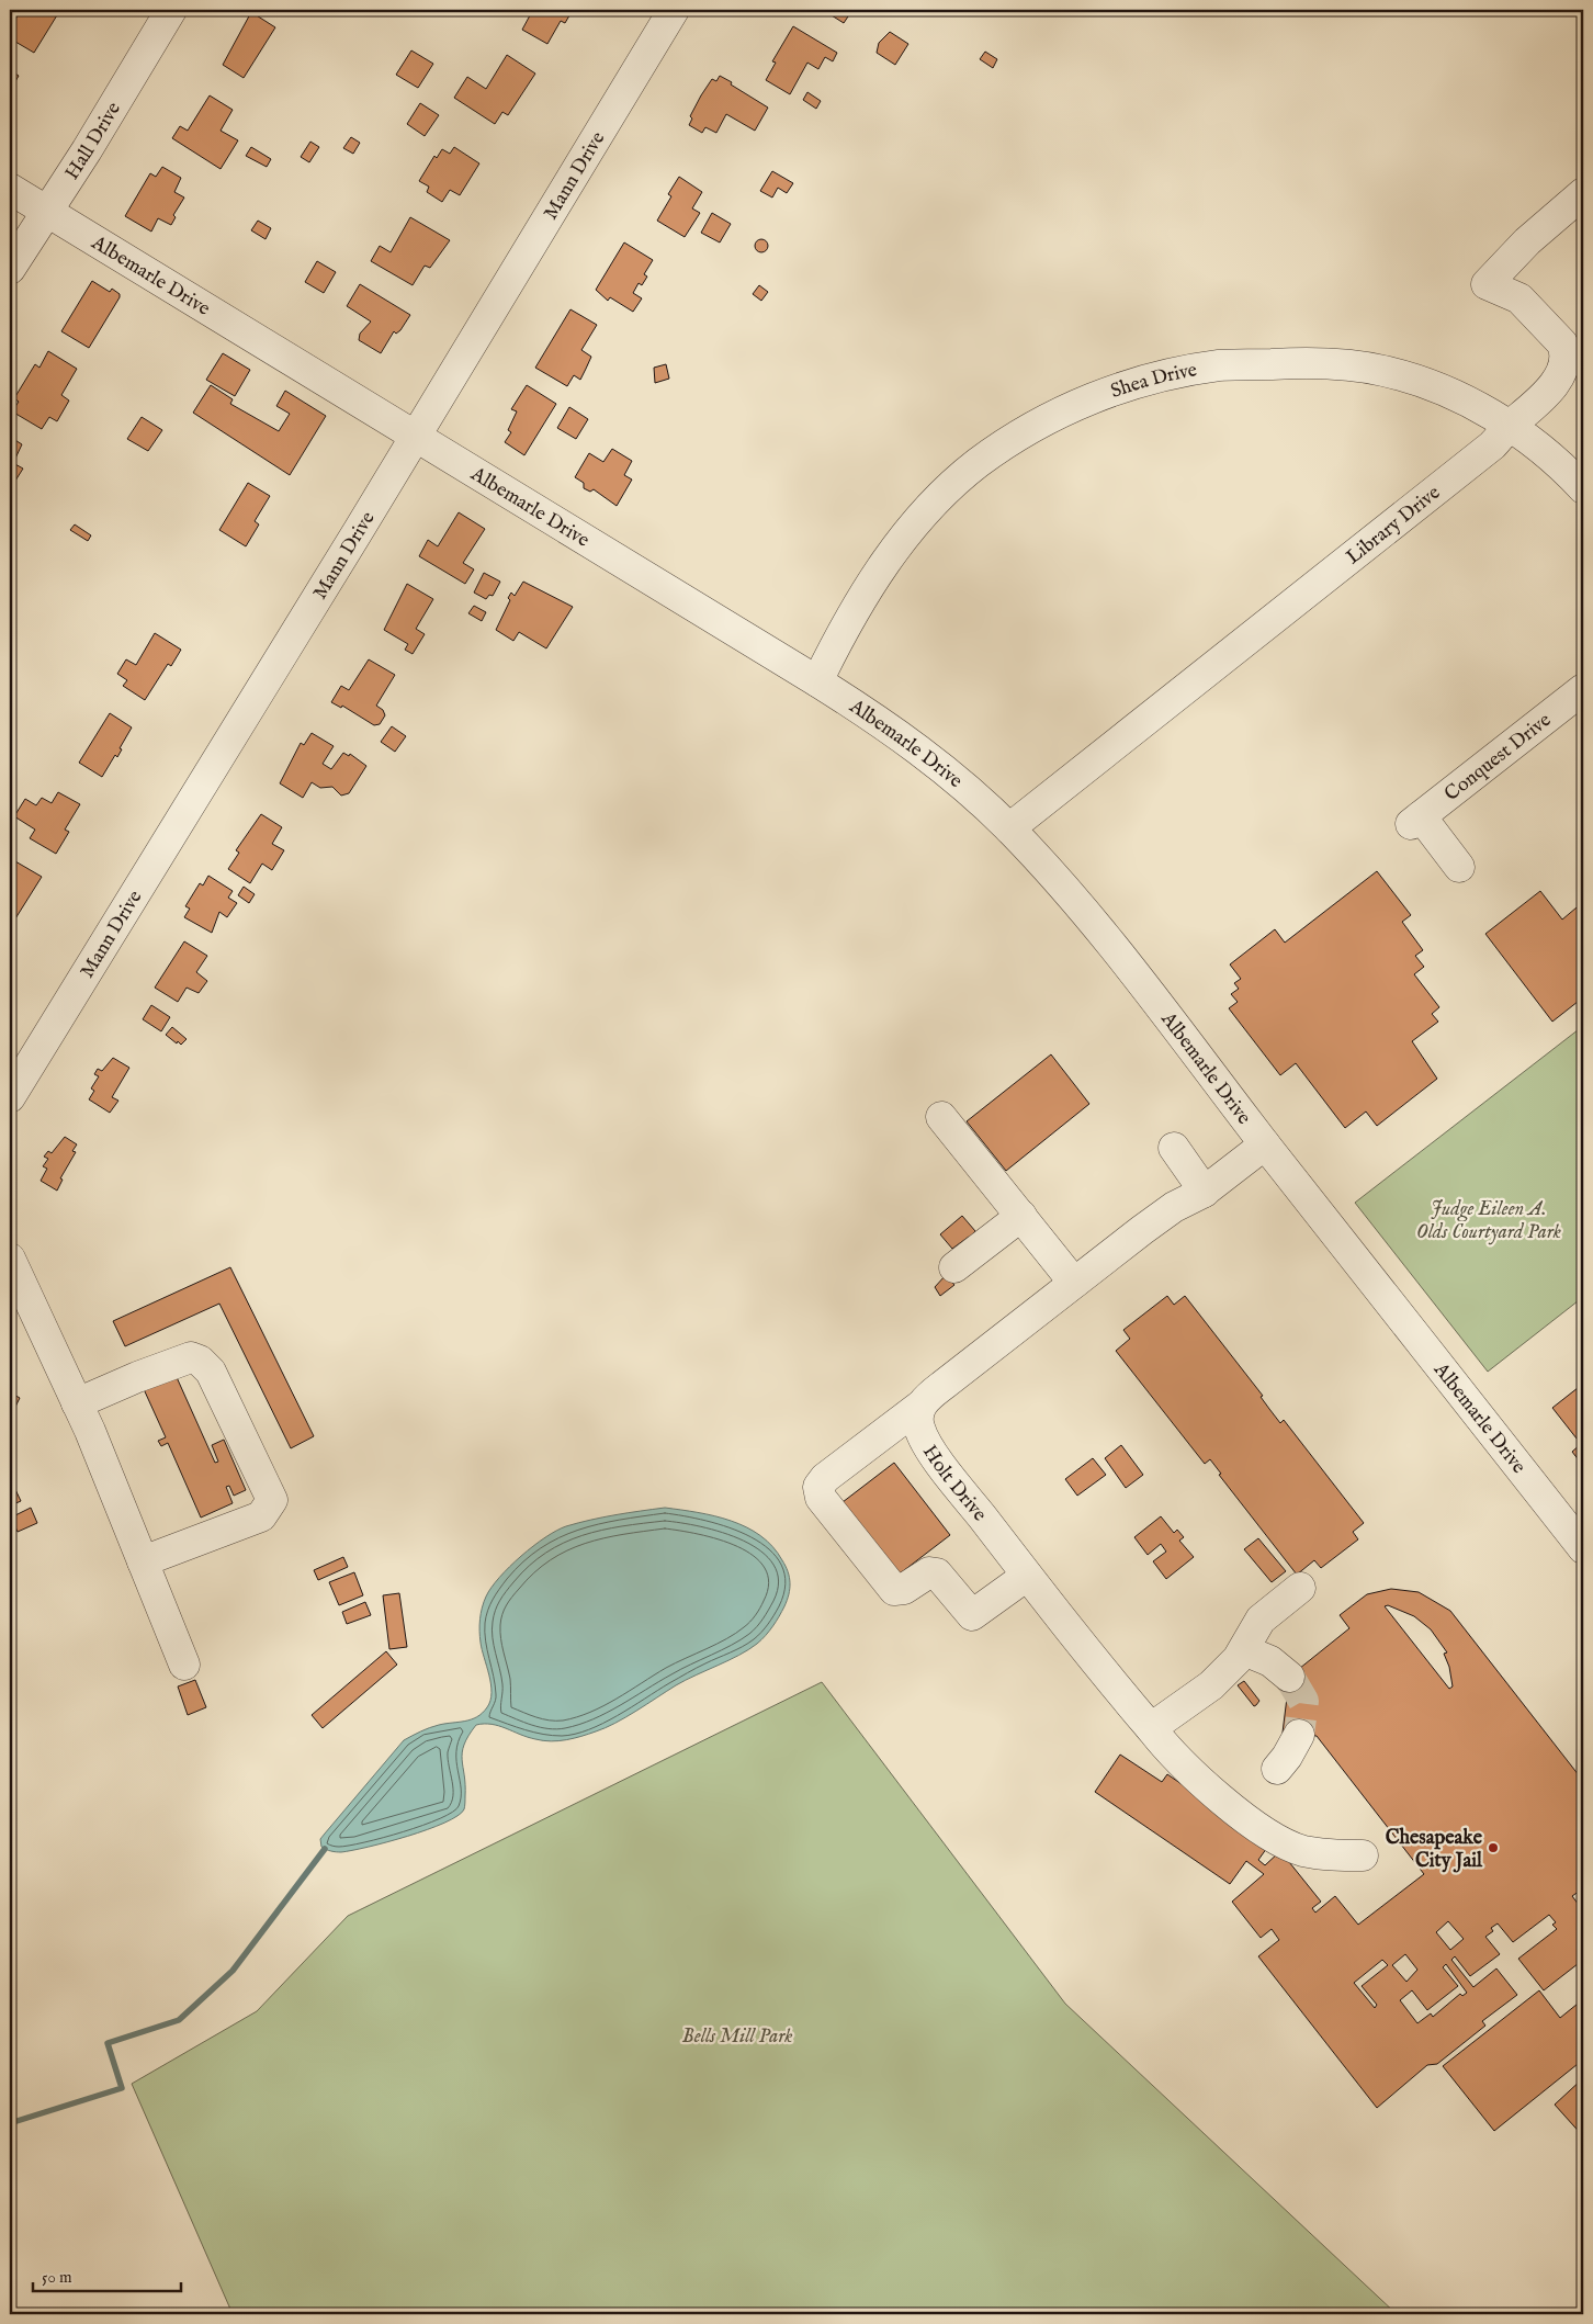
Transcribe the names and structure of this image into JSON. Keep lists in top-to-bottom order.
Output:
{
  "streets": {
    "street": [
      "Hall Drive",
      "Mann Drive",
      "Albemarle Drive",
      "Shea Drive",
      "Library Drive",
      "Conquest Drive",
      "Holt Drive"
    ]
  },
  "crossings": [
    ["Hall Drive", "Albemarle Drive"],
    ["Mann Drive", "Albemarle Drive"],
    ["Albemarle Drive", "Shea Drive"],
    ["Albemarle Drive", "Library Drive"],
    ["Shea Drive", "Library Drive"]
  ],
  "parks": ["Judge Eileen A. Olds Courtyard Park", "Bells Mill Park"],
  "places": ["Chesapeake City Jail"],
  "scale_bar": "50 m"
}
